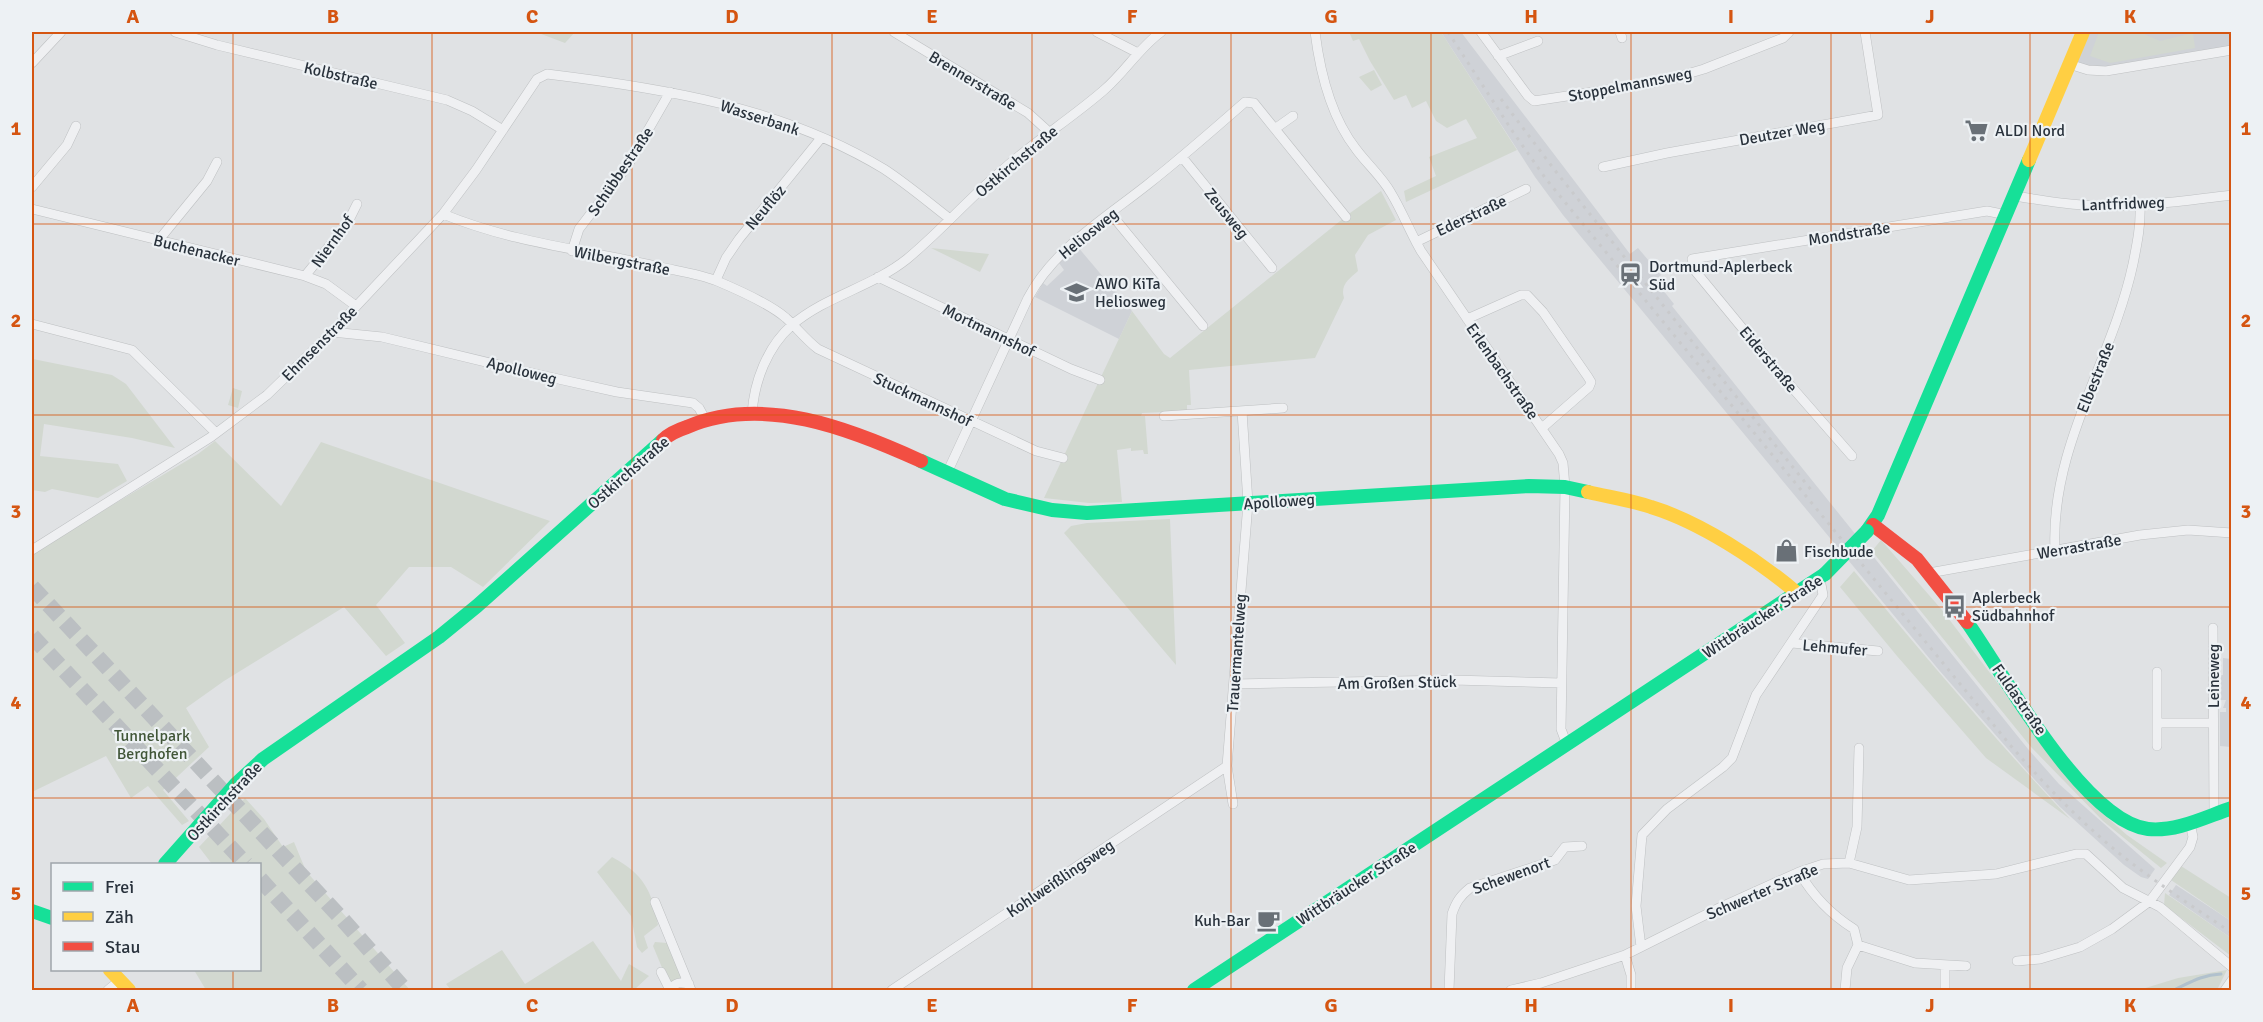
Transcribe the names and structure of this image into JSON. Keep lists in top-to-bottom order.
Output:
{
  "streets": {
    "street": [
      "Kolbstraße",
      "Brennerstraße",
      "Stoppelmannsweg",
      "Wasserbank",
      "Deutzer Weg",
      "Ostkirchstraße",
      "Schübbestraße",
      "Lantfridweg",
      "Neuflöz",
      "Zeusweg",
      "Ederstraße",
      "Heliosweg",
      "Mondstraße",
      "Niernhof",
      "Buchenacker",
      "Wilbergstraße",
      "Mortmannshof",
      "Ehmsenstraße",
      "Eiderstraße",
      "Apolloweg",
      "Erlenbachstraße",
      "Elbestraße",
      "Stuckmannshof",
      "Werrastraße",
      "Wittbräucker Straße",
      "Lehmufer",
      "Trauermantelweg",
      "Leineweg",
      "Am Großen Stück",
      "Fuldastraße",
      "Schewenort",
      "Kohlweißlingsweg",
      "Schwerter Straße"
    ]
  },
  "crossings": [
    ["Kolbstraße", "Ehmsenstraße"],
    ["Brennerstraße", "Ostkirchstraße"],
    ["Wasserbank", "Ostkirchstraße"],
    ["Wasserbank", "Schübbestraße"],
    ["Wasserbank", "Neuflöz"],
    ["Wasserbank", "Ehmsenstraße"],
    ["Ostkirchstraße", "Wilbergstraße"],
    ["Ostkirchstraße", "Mortmannshof"],
    ["Ostkirchstraße", "Apolloweg"],
    ["Ostkirchstraße", "Stuckmannshof"],
    ["Schübbestraße", "Wilbergstraße"],
    ["Lantfridweg", "Elbestraße"],
    ["Lantfridweg", "Wittbräucker Straße"],
    ["Neuflöz", "Wilbergstraße"],
    ["Zeusweg", "Heliosweg"],
    ["Ederstraße", "Erlenbachstraße"],
    ["Heliosweg", "Mortmannshof"],
    ["Heliosweg", "Apolloweg"],
    ["Heliosweg", "Stuckmannshof"],
    ["Mondstraße", "Eiderstraße"],
    ["Mondstraße", "Wittbräucker Straße"],
    ["Niernhof", "Buchenacker"],
    ["Buchenacker", "Ehmsenstraße"],
    ["Wilbergstraße", "Ehmsenstraße"],
    ["Wilbergstraße", "Stuckmannshof"],
    ["Ehmsenstraße", "Apolloweg"],
    ["Apolloweg", "Erlenbachstraße"],
    ["Apolloweg", "Wittbräucker Straße"],
    ["Apolloweg", "Trauermantelweg"],
    ["Erlenbachstraße", "Wittbräucker Straße"],
    ["Erlenbachstraße", "Am Großen Stück"],
    ["Elbestraße", "Werrastraße"],
    ["Werrastraße", "Fuldastraße"],
    ["Wittbräucker Straße", "Fuldastraße"],
    ["Trauermantelweg", "Am Großen Stück"],
    ["Trauermantelweg", "Kohlweißlingsweg"]
  ],
  "parks": ["Tunnelpark Berghofen"],
  "places": {
    "supermarket": ["ALDI Nord"],
    "station": ["Dortmund-Aplerbeck Süd"],
    "school or university": ["AWO KiTa Heliosweg"],
    "shop": ["Fischbude"],
    "bus stop": ["Aplerbeck Südbahnhof"],
    "cafe": ["Kuh-Bar"]
  },
  "legend": ["Frei", "Zäh", "Stau"],
  "grid": {
    "columns": [
      "A",
      "B",
      "C",
      "D",
      "E",
      "F",
      "G",
      "H",
      "I",
      "J",
      "K"
    ],
    "rows": [
      "1",
      "2",
      "3",
      "4",
      "5"
    ]
  }
}
